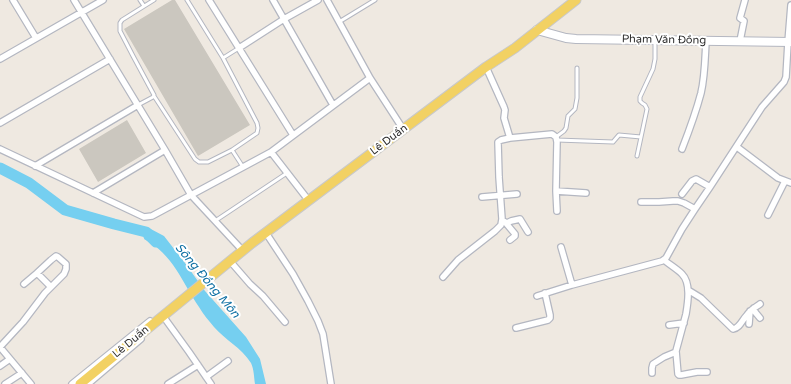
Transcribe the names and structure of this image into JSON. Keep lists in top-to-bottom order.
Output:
{
  "streets": {
    "main road": ["Phạm Văn Đồng", "Lê Duẩn"]
  },
  "crossings": [
    ["Phạm Văn Đồng", "Lê Duẩn"]
  ],
  "water": ["Sông Đồng Môn"]
}
